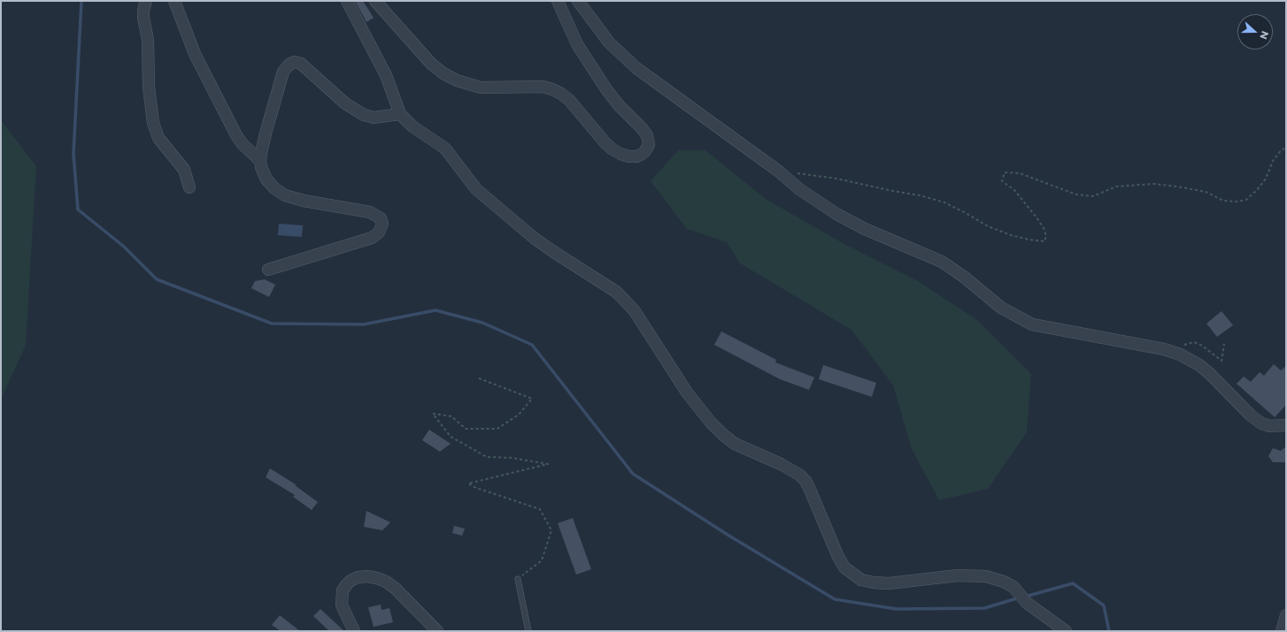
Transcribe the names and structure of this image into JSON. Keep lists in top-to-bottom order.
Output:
{
  "north": "right"
}
